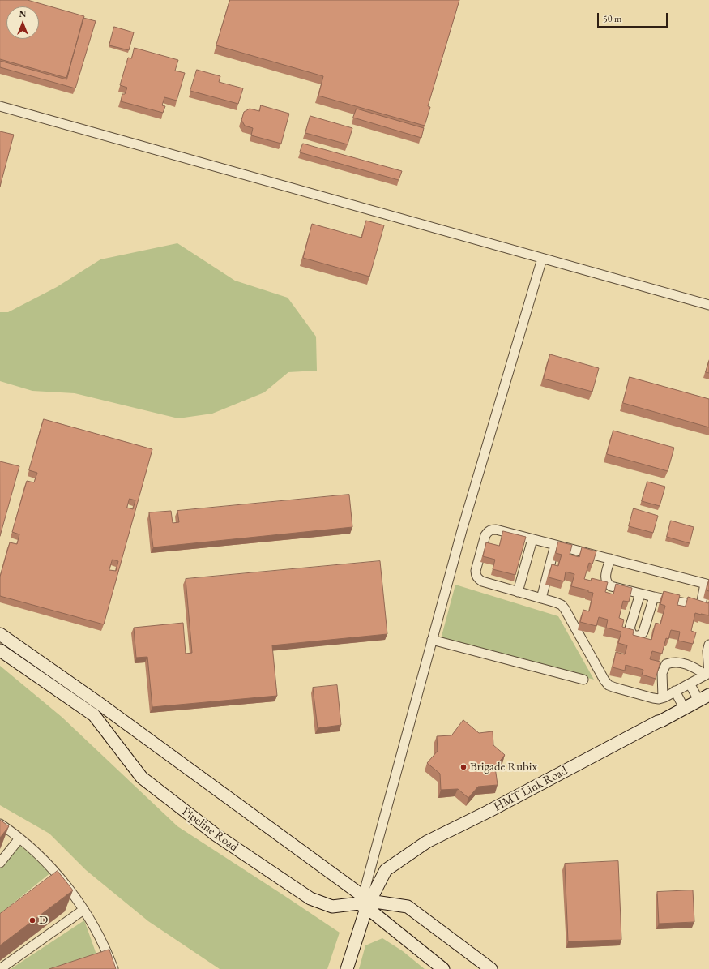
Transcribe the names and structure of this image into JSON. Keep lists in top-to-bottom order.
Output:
{
  "streets": {
    "main road": ["HMT Link Road", "Pipeline Road"]
  },
  "crossings": [
    ["HMT Link Road", "Pipeline Road"]
  ],
  "places": ["Brigade Rubix", "D"],
  "scale_bar": "50 m",
  "north": "top"
}
